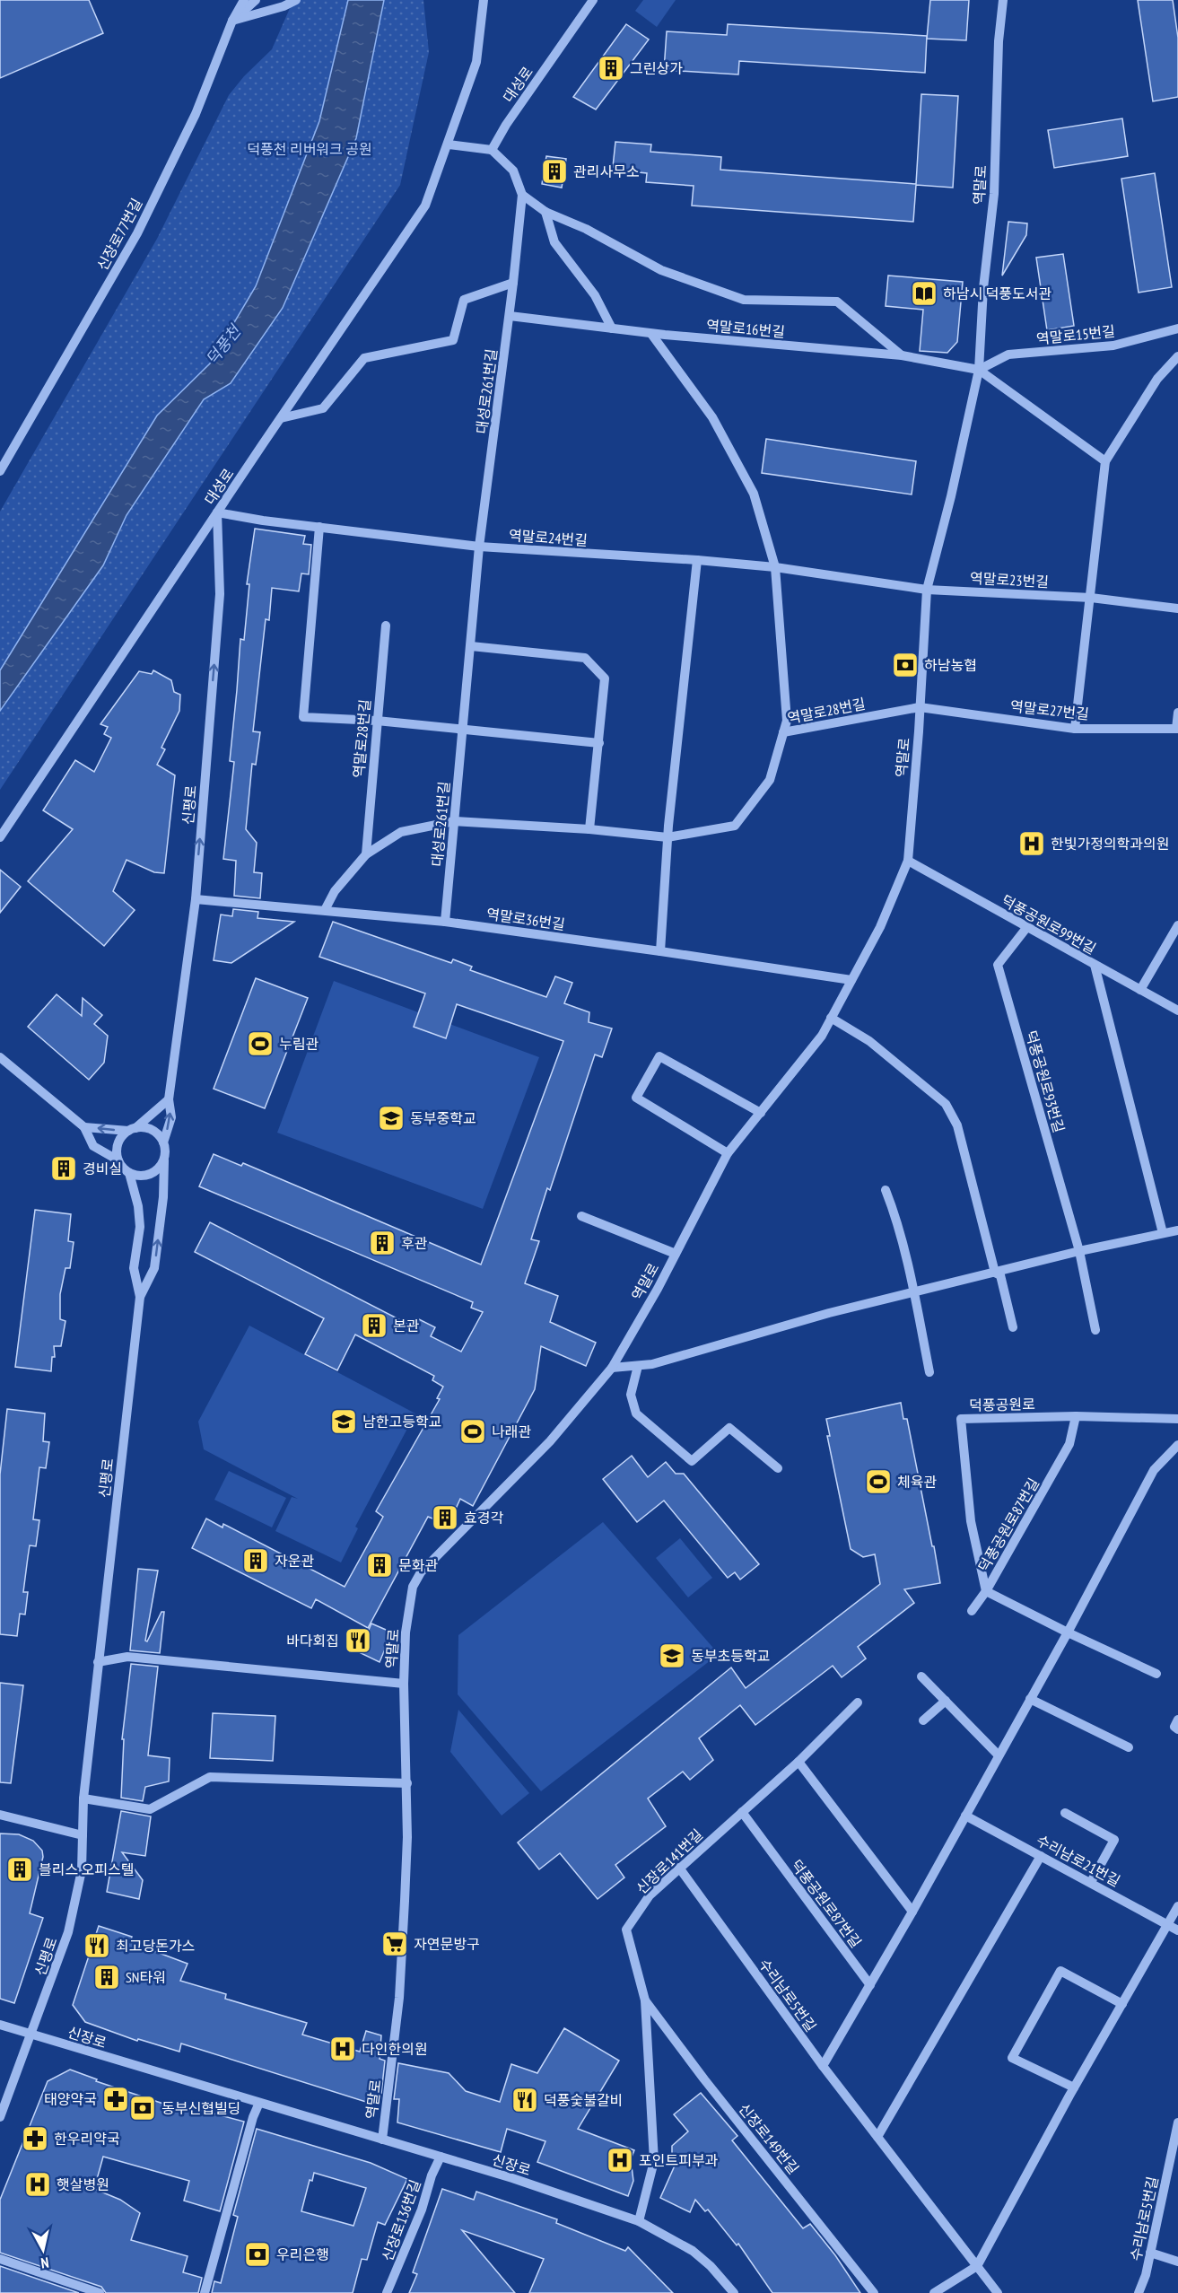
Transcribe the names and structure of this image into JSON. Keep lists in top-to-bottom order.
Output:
{
  "streets": {
    "street": [
      "대성로",
      "역말로",
      "신장로77번길",
      "역말로16번길",
      "역말로15번길",
      "대성로261번길",
      "역말로24번길",
      "역말로23번길",
      "역말로27번길",
      "역말로28번길",
      "신평로",
      "역말로36번길",
      "덕풍공원로99번길",
      "덕풍공원로93번길",
      "덕풍공원로",
      "덕풍공원로87번길",
      "수리남로21번길",
      "신장로141번길",
      "수리남로5번길",
      "신장로",
      "신장로149번길",
      "신장로136번길"
    ]
  },
  "crossings": [
    ["대성로", "대성로261번길"],
    ["대성로", "역말로24번길"],
    ["대성로", "신평로"],
    ["역말로", "역말로16번길"],
    ["역말로", "역말로15번길"],
    ["역말로", "역말로24번길"],
    ["역말로", "역말로23번길"],
    ["역말로", "역말로27번길"],
    ["역말로", "역말로28번길"],
    ["역말로", "역말로36번길"],
    ["역말로", "덕풍공원로99번길"],
    ["역말로", "신장로"],
    ["역말로16번길", "역말로15번길"],
    ["역말로16번길", "대성로261번길"],
    ["대성로261번길", "역말로24번길"],
    ["대성로261번길", "역말로28번길"],
    ["대성로261번길", "역말로36번길"],
    ["역말로24번길", "역말로23번길"],
    ["역말로24번길", "신평로"],
    ["역말로27번길", "역말로28번길"],
    ["역말로28번길", "역말로36번길"],
    ["신평로", "역말로36번길"],
    ["신평로", "신장로"],
    ["덕풍공원로99번길", "덕풍공원로93번길"],
    ["덕풍공원로", "덕풍공원로87번길"],
    ["덕풍공원로87번길", "신장로141번길"],
    ["신장로141번길", "수리남로5번길"],
    ["신장로141번길", "신장로"],
    ["신장로141번길", "신장로149번길"],
    ["신장로", "신장로136번길"]
  ],
  "water": ["덕풍천"],
  "parks": ["덕풍천 리버워크 공원"],
  "places": {
    "building": [
      "그린상가",
      "관리사무소",
      "경비실",
      "후관",
      "본관",
      "효경각",
      "자운관",
      "문화관",
      "블리스 오피스텔",
      "SN타워"
    ],
    "library": ["하남시 덕풍도서관"],
    "bank": ["하남농협", "동부신협빌딩", "우리은행"],
    "hospital": [
      "한빛가정의학과의원",
      "다인한의원",
      "포인트피부과",
      "햇살병원"
    ],
    "sports": ["누림관", "나래관", "체육관"],
    "school or university": ["동부중학교", "남한고등학교", "동부초등학교"],
    "restaurant": ["바다회집", "최고당돈가스", "덕풍숯불갈비"],
    "supermarket": ["자연문방구"],
    "pharmacy": ["태양약국", "한우리약국"]
  },
  "north": "bottom"
}
